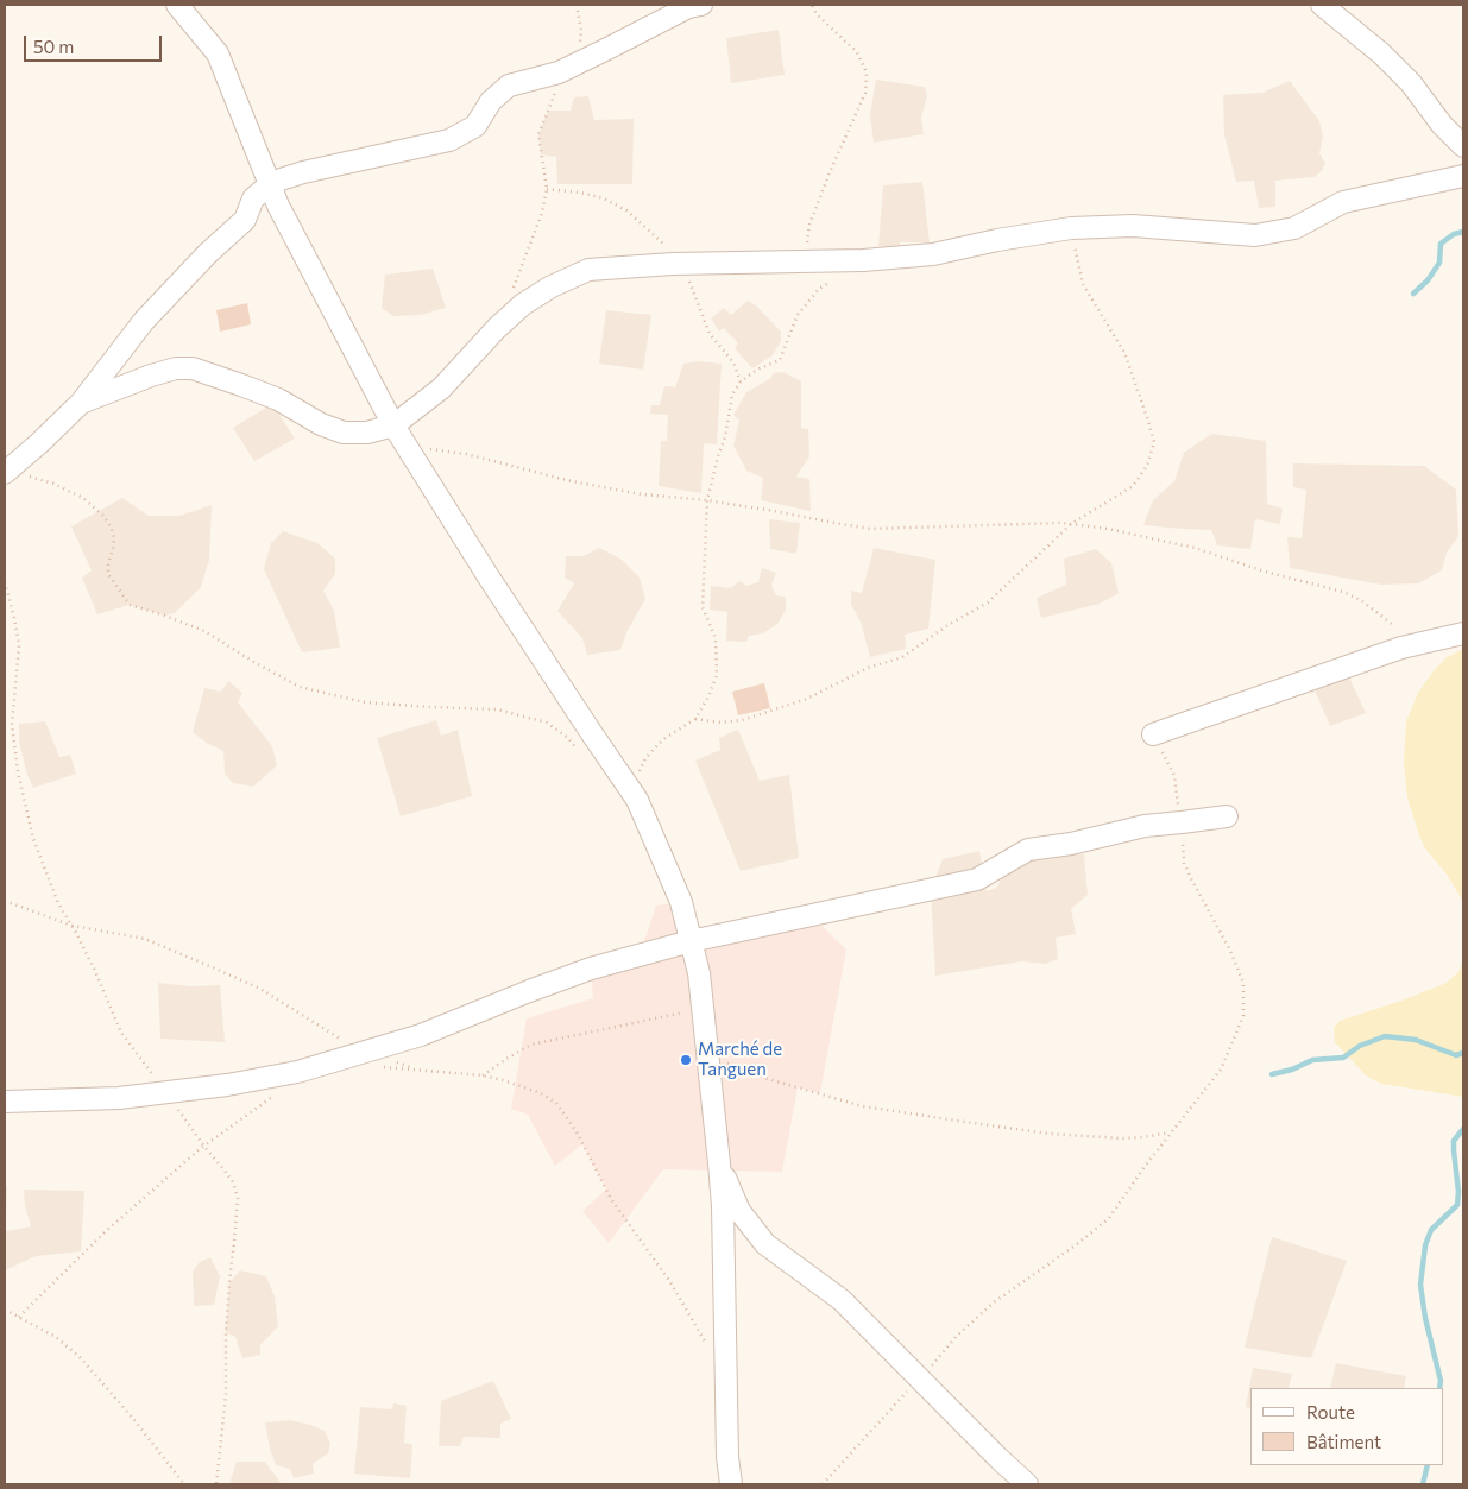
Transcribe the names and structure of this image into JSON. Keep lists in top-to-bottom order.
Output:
{
  "places": ["Marché de Tanguen"],
  "legend": ["Route", "Bâtiment"],
  "scale_bar": "50 m"
}
